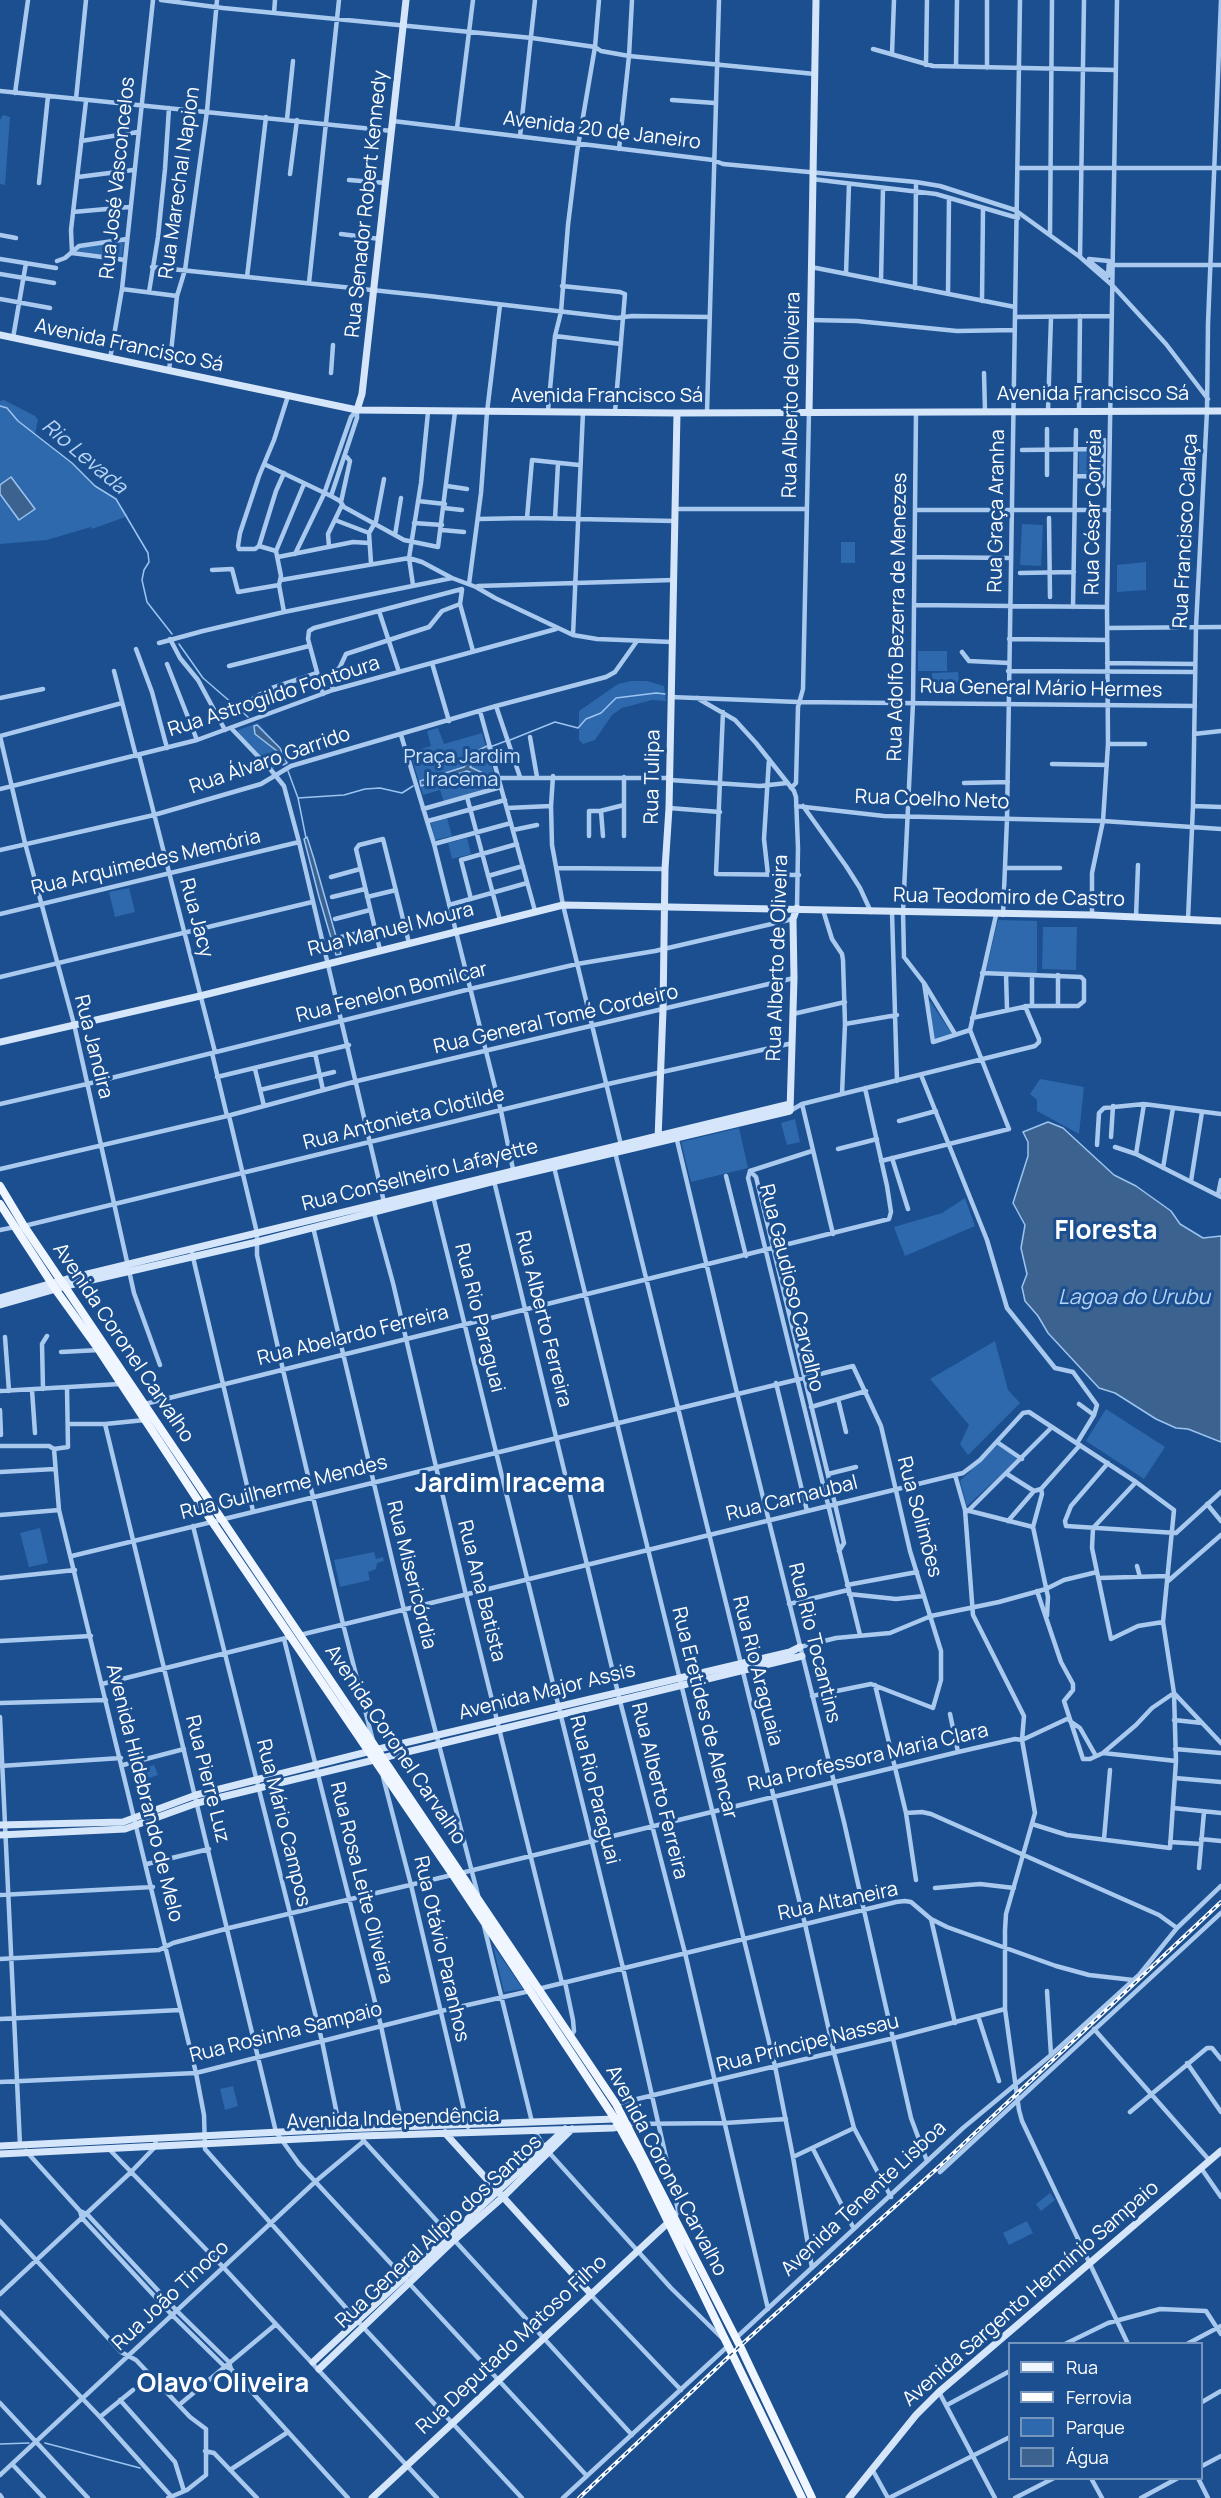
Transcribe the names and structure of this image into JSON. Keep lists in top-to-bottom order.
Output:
{
  "streets": {
    "main road": ["Avenida Coronel Carvalho"],
    "street": [
      "Avenida 20 de Janeiro",
      "Rua José Vasconcelos",
      "Rua Marechal Napion",
      "Rua Senador Robert Kennedy",
      "Avenida Francisco Sá",
      "Rua Alberto de Oliveira",
      "Rua Graça Aranha",
      "Rua César Correia",
      "Rua Francisco Calaça",
      "Rua Adolfo Bezerra de Menezes",
      "Rua General Mário Hermes",
      "Rua Astrogildo Fontoura",
      "Rua Álvaro Garrido",
      "Rua Tulipa",
      "Rua Coelho Neto",
      "Rua Arquimedes Memória",
      "Rua Teodomiro de Castro",
      "Rua Jacy",
      "Rua Manuel Moura",
      "Rua Fenelon Bomilcar",
      "Rua General Tomé Cordeiro",
      "Rua Jandira",
      "Rua Antonieta Clotilde",
      "Rua Conselheiro Lafayette",
      "Rua Gaudioso Carvalho",
      "Rua Rio Paraguai",
      "Rua Alberto Ferreira",
      "Rua Abelardo Ferreira",
      "Rua Guilherme Mendes",
      "Rua Carnaubal",
      "Rua Solimões",
      "Rua Misericórdia",
      "Rua Ana Batista",
      "Rua Rio Tocantins",
      "Rua Rio Araguaia",
      "Avenida Major Assis",
      "Rua Eretides de Alencar",
      "Rua Professora Maria Clara",
      "Rua Pierre Luz",
      "Avenida Hildebrando de Melo",
      "Rua Mário Campos",
      "Rua Rosa Leite Oliveira",
      "Rua Altaneira",
      "Rua Otávio Paranhos",
      "Rua Rosinha Sampaio",
      "Rua Príncipe Nassau",
      "Avenida Independência",
      "Avenida Tenente Lisboa",
      "Rua General Alípio dos Santos",
      "Avenida Sargento Hermínio Sampaio",
      "Rua João Tinoco",
      "Rua Deputado Matoso Filho"
    ]
  },
  "crossings": [
    ["Avenida 20 de Janeiro", "Rua Senador Robert Kennedy"],
    ["Avenida 20 de Janeiro", "Rua Alberto de Oliveira"],
    ["Avenida 20 de Janeiro", "Rua Graça Aranha"],
    ["Avenida 20 de Janeiro", "Rua César Correia"],
    ["Avenida 20 de Janeiro", "Rua Francisco Calaça"],
    ["Rua José Vasconcelos", "Avenida Francisco Sá"],
    ["Rua Marechal Napion", "Avenida Francisco Sá"],
    ["Rua Senador Robert Kennedy", "Avenida Francisco Sá"],
    ["Avenida Francisco Sá", "Rua Alberto de Oliveira"],
    ["Avenida Francisco Sá", "Rua Graça Aranha"],
    ["Avenida Francisco Sá", "Rua César Correia"],
    ["Avenida Francisco Sá", "Rua Francisco Calaça"],
    ["Avenida Francisco Sá", "Rua Adolfo Bezerra de Menezes"],
    ["Avenida Francisco Sá", "Rua Tulipa"],
    ["Rua Alberto de Oliveira", "Rua General Mário Hermes"],
    ["Rua Alberto de Oliveira", "Rua Coelho Neto"],
    ["Rua Alberto de Oliveira", "Rua Teodomiro de Castro"],
    ["Rua Alberto de Oliveira", "Rua Manuel Moura"],
    ["Rua Alberto de Oliveira", "Rua Fenelon Bomilcar"],
    ["Rua Alberto de Oliveira", "Rua General Tomé Cordeiro"],
    ["Rua Alberto de Oliveira", "Rua Antonieta Clotilde"],
    ["Rua Alberto de Oliveira", "Rua Conselheiro Lafayette"],
    ["Rua Graça Aranha", "Rua General Mário Hermes"],
    ["Rua Graça Aranha", "Rua Coelho Neto"],
    ["Rua Graça Aranha", "Rua Teodomiro de Castro"],
    ["Rua Graça Aranha", "Rua Conselheiro Lafayette"],
    ["Rua César Correia", "Rua General Mário Hermes"],
    ["Rua César Correia", "Rua Coelho Neto"],
    ["Rua César Correia", "Rua Teodomiro de Castro"],
    ["Rua Francisco Calaça", "Rua General Mário Hermes"],
    ["Rua Francisco Calaça", "Rua Coelho Neto"],
    ["Rua Francisco Calaça", "Rua Teodomiro de Castro"],
    ["Rua Adolfo Bezerra de Menezes", "Rua General Mário Hermes"],
    ["Rua Adolfo Bezerra de Menezes", "Rua Coelho Neto"],
    ["Rua Adolfo Bezerra de Menezes", "Rua Teodomiro de Castro"],
    ["Rua General Mário Hermes", "Rua Tulipa"],
    ["Rua Astrogildo Fontoura", "Rua Jacy"],
    ["Rua Astrogildo Fontoura", "Rua Jandira"],
    ["Rua Álvaro Garrido", "Rua Jacy"],
    ["Rua Álvaro Garrido", "Rua Jandira"],
    ["Rua Tulipa", "Rua Manuel Moura"],
    ["Rua Tulipa", "Rua Fenelon Bomilcar"],
    ["Rua Tulipa", "Rua General Tomé Cordeiro"],
    ["Rua Tulipa", "Rua Antonieta Clotilde"],
    ["Rua Tulipa", "Rua Conselheiro Lafayette"],
    ["Rua Arquimedes Memória", "Rua Jacy"],
    ["Rua Arquimedes Memória", "Rua Jandira"],
    ["Rua Teodomiro de Castro", "Rua Manuel Moura"],
    ["Rua Jacy", "Rua Manuel Moura"],
    ["Rua Jacy", "Rua Fenelon Bomilcar"],
    ["Rua Jacy", "Rua General Tomé Cordeiro"],
    ["Rua Jacy", "Rua Antonieta Clotilde"],
    ["Rua Jacy", "Rua Conselheiro Lafayette"],
    ["Rua Manuel Moura", "Rua Jandira"],
    ["Rua Manuel Moura", "Rua Rio Araguaia"],
    ["Rua Fenelon Bomilcar", "Rua Jandira"],
    ["Rua Fenelon Bomilcar", "Rua Rio Araguaia"],
    ["Rua General Tomé Cordeiro", "Rua Jandira"],
    ["Rua General Tomé Cordeiro", "Rua Rio Araguaia"],
    ["Rua Jandira", "Rua Antonieta Clotilde"],
    ["Rua Jandira", "Rua Conselheiro Lafayette"],
    ["Rua Antonieta Clotilde", "Avenida Coronel Carvalho"],
    ["Rua Antonieta Clotilde", "Rua Rio Araguaia"],
    ["Rua Conselheiro Lafayette", "Rua Rio Paraguai"],
    ["Rua Conselheiro Lafayette", "Rua Alberto Ferreira"],
    ["Rua Conselheiro Lafayette", "Avenida Coronel Carvalho"],
    ["Rua Conselheiro Lafayette", "Rua Misericórdia"],
    ["Rua Conselheiro Lafayette", "Rua Ana Batista"],
    ["Rua Conselheiro Lafayette", "Rua Rio Tocantins"],
    ["Rua Conselheiro Lafayette", "Rua Rio Araguaia"],
    ["Rua Conselheiro Lafayette", "Rua Eretides de Alencar"],
    ["Rua Gaudioso Carvalho", "Rua Abelardo Ferreira"],
    ["Rua Gaudioso Carvalho", "Rua Guilherme Mendes"],
    ["Rua Gaudioso Carvalho", "Rua Carnaubal"],
    ["Rua Gaudioso Carvalho", "Avenida Major Assis"],
    ["Rua Rio Paraguai", "Rua Abelardo Ferreira"],
    ["Rua Rio Paraguai", "Avenida Coronel Carvalho"],
    ["Rua Rio Paraguai", "Rua Guilherme Mendes"],
    ["Rua Rio Paraguai", "Rua Carnaubal"],
    ["Rua Rio Paraguai", "Avenida Major Assis"],
    ["Rua Rio Paraguai", "Rua Professora Maria Clara"],
    ["Rua Rio Paraguai", "Rua Altaneira"],
    ["Rua Rio Paraguai", "Rua Príncipe Nassau"],
    ["Rua Rio Paraguai", "Avenida Independência"],
    ["Rua Rio Paraguai", "Rua Deputado Matoso Filho"],
    ["Rua Alberto Ferreira", "Rua Abelardo Ferreira"],
    ["Rua Alberto Ferreira", "Rua Guilherme Mendes"],
    ["Rua Alberto Ferreira", "Rua Carnaubal"],
    ["Rua Alberto Ferreira", "Avenida Major Assis"],
    ["Rua Alberto Ferreira", "Rua Professora Maria Clara"],
    ["Rua Alberto Ferreira", "Rua Altaneira"],
    ["Rua Alberto Ferreira", "Rua Príncipe Nassau"],
    ["Rua Alberto Ferreira", "Avenida Independência"],
    ["Rua Alberto Ferreira", "Avenida Tenente Lisboa"],
    ["Rua Abelardo Ferreira", "Avenida Coronel Carvalho"],
    ["Rua Abelardo Ferreira", "Rua Misericórdia"],
    ["Rua Abelardo Ferreira", "Rua Ana Batista"],
    ["Rua Abelardo Ferreira", "Rua Rio Tocantins"],
    ["Rua Abelardo Ferreira", "Rua Rio Araguaia"],
    ["Rua Abelardo Ferreira", "Rua Eretides de Alencar"],
    ["Avenida Coronel Carvalho", "Rua Guilherme Mendes"],
    ["Avenida Coronel Carvalho", "Rua Carnaubal"],
    ["Avenida Coronel Carvalho", "Rua Misericórdia"],
    ["Avenida Coronel Carvalho", "Rua Ana Batista"],
    ["Avenida Coronel Carvalho", "Avenida Major Assis"],
    ["Avenida Coronel Carvalho", "Rua Professora Maria Clara"],
    ["Avenida Coronel Carvalho", "Rua Rosa Leite Oliveira"],
    ["Avenida Coronel Carvalho", "Rua Altaneira"],
    ["Avenida Coronel Carvalho", "Rua Otávio Paranhos"],
    ["Avenida Coronel Carvalho", "Rua Rosinha Sampaio"],
    ["Avenida Coronel Carvalho", "Rua Príncipe Nassau"],
    ["Avenida Coronel Carvalho", "Avenida Independência"],
    ["Avenida Coronel Carvalho", "Avenida Tenente Lisboa"],
    ["Avenida Coronel Carvalho", "Rua Deputado Matoso Filho"],
    ["Rua Guilherme Mendes", "Rua Solimões"],
    ["Rua Guilherme Mendes", "Rua Misericórdia"],
    ["Rua Guilherme Mendes", "Rua Ana Batista"],
    ["Rua Guilherme Mendes", "Rua Rio Tocantins"],
    ["Rua Guilherme Mendes", "Rua Rio Araguaia"],
    ["Rua Guilherme Mendes", "Rua Eretides de Alencar"],
    ["Rua Guilherme Mendes", "Rua Pierre Luz"],
    ["Rua Guilherme Mendes", "Avenida Hildebrando de Melo"],
    ["Rua Guilherme Mendes", "Rua Mário Campos"],
    ["Rua Carnaubal", "Rua Solimões"],
    ["Rua Carnaubal", "Rua Misericórdia"],
    ["Rua Carnaubal", "Rua Ana Batista"],
    ["Rua Carnaubal", "Rua Rio Tocantins"],
    ["Rua Carnaubal", "Rua Rio Araguaia"],
    ["Rua Carnaubal", "Rua Eretides de Alencar"],
    ["Rua Carnaubal", "Rua Pierre Luz"],
    ["Rua Carnaubal", "Avenida Hildebrando de Melo"],
    ["Rua Carnaubal", "Rua Mário Campos"],
    ["Rua Carnaubal", "Rua Rosa Leite Oliveira"],
    ["Rua Solimões", "Avenida Major Assis"],
    ["Rua Misericórdia", "Avenida Major Assis"],
    ["Rua Misericórdia", "Rua Professora Maria Clara"],
    ["Rua Ana Batista", "Avenida Major Assis"],
    ["Rua Ana Batista", "Rua Professora Maria Clara"],
    ["Rua Ana Batista", "Rua Altaneira"],
    ["Rua Rio Tocantins", "Avenida Major Assis"],
    ["Rua Rio Tocantins", "Rua Professora Maria Clara"],
    ["Rua Rio Tocantins", "Rua Altaneira"],
    ["Rua Rio Tocantins", "Rua Príncipe Nassau"],
    ["Rua Rio Tocantins", "Avenida Tenente Lisboa"],
    ["Rua Rio Araguaia", "Avenida Major Assis"],
    ["Rua Rio Araguaia", "Rua Professora Maria Clara"],
    ["Rua Rio Araguaia", "Rua Altaneira"],
    ["Rua Rio Araguaia", "Rua Príncipe Nassau"],
    ["Rua Rio Araguaia", "Avenida Tenente Lisboa"],
    ["Avenida Major Assis", "Rua Eretides de Alencar"],
    ["Avenida Major Assis", "Rua Pierre Luz"],
    ["Avenida Major Assis", "Avenida Hildebrando de Melo"],
    ["Avenida Major Assis", "Rua Mário Campos"],
    ["Avenida Major Assis", "Rua Rosa Leite Oliveira"],
    ["Rua Eretides de Alencar", "Rua Professora Maria Clara"],
    ["Rua Eretides de Alencar", "Rua Altaneira"],
    ["Rua Eretides de Alencar", "Rua Príncipe Nassau"],
    ["Rua Eretides de Alencar", "Avenida Independência"],
    ["Rua Eretides de Alencar", "Avenida Tenente Lisboa"],
    ["Rua Professora Maria Clara", "Rua Pierre Luz"],
    ["Rua Professora Maria Clara", "Avenida Hildebrando de Melo"],
    ["Rua Professora Maria Clara", "Rua Mário Campos"],
    ["Rua Professora Maria Clara", "Rua Rosa Leite Oliveira"],
    ["Rua Professora Maria Clara", "Rua Otávio Paranhos"],
    ["Rua Pierre Luz", "Rua Rosinha Sampaio"],
    ["Rua Pierre Luz", "Avenida Independência"],
    ["Rua Pierre Luz", "Rua General Alípio dos Santos"],
    ["Rua Pierre Luz", "Rua João Tinoco"],
    ["Rua Pierre Luz", "Rua Deputado Matoso Filho"],
    ["Avenida Hildebrando de Melo", "Rua Rosinha Sampaio"],
    ["Avenida Hildebrando de Melo", "Avenida Independência"],
    ["Rua Mário Campos", "Rua Rosinha Sampaio"],
    ["Rua Mário Campos", "Avenida Independência"],
    ["Rua Rosa Leite Oliveira", "Rua Rosinha Sampaio"],
    ["Rua Rosa Leite Oliveira", "Avenida Independência"],
    ["Rua Altaneira", "Rua Rosinha Sampaio"],
    ["Rua Altaneira", "Avenida Tenente Lisboa"],
    ["Rua Otávio Paranhos", "Rua Rosinha Sampaio"],
    ["Rua Otávio Paranhos", "Avenida Independência"],
    ["Avenida Independência", "Rua General Alípio dos Santos"],
    ["Avenida Independência", "Rua João Tinoco"]
  ],
  "districts": ["Floresta", "Jardim Iracema", "Olavo Oliveira"],
  "water": ["Rio Levada", "Lagoa do Urubu"],
  "parks": ["Praça Jardim Iracema"],
  "legend": [
    "Rua",
    "Ferrovia",
    "Parque",
    "Água"
  ]
}
